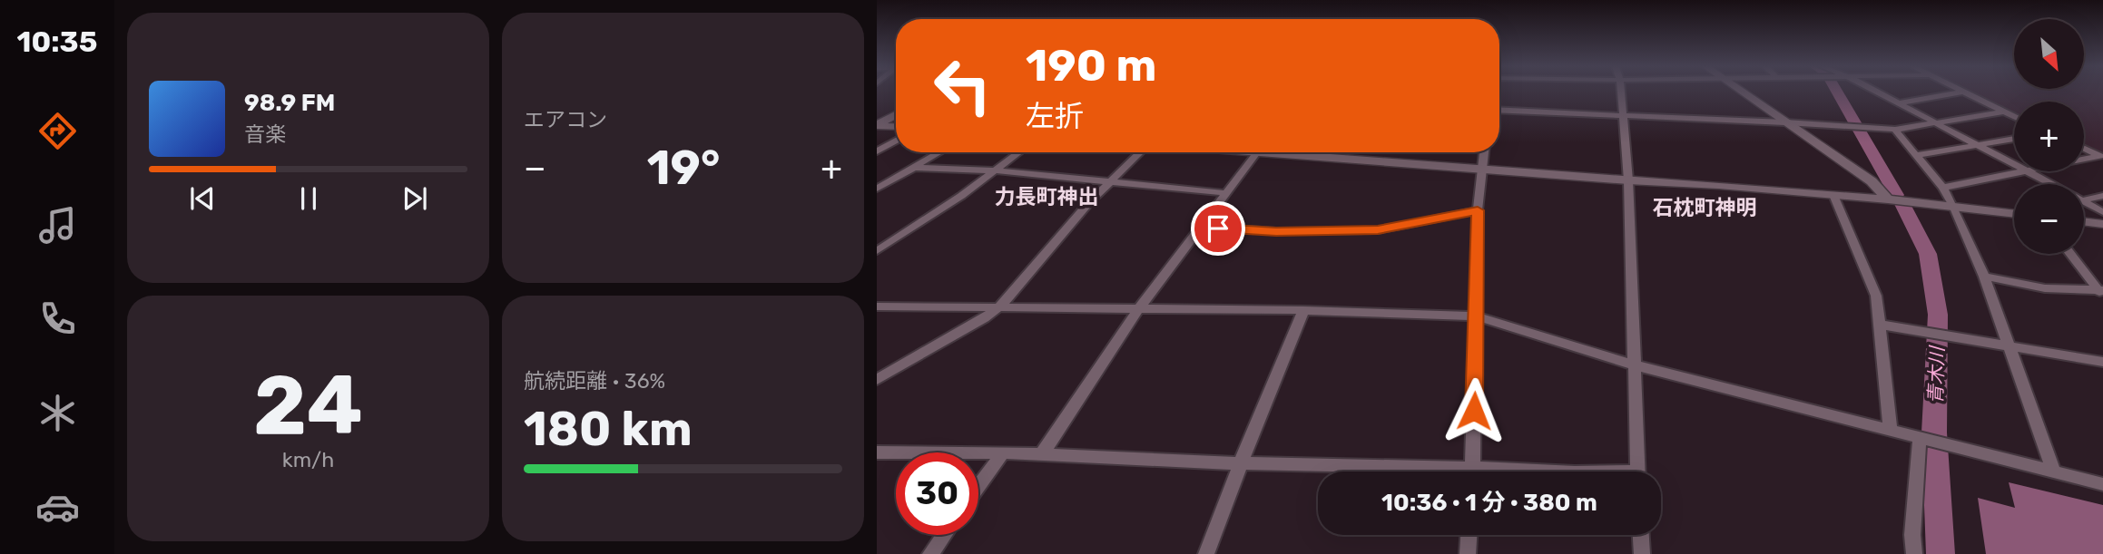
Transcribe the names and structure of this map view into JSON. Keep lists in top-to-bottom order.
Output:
{
  "districts": ["力長町神出", "石枕町神明"],
  "water": ["青木川"],
  "north": "bottom right",
  "page": {
    "tabs": "10:35",
    "tile": [
      "エアコン",
      ["24", "km/h"],
      ["航続距離 · 36%", "180 km"]
    ],
    "map_buttons": ["+", "−"],
    "turn": ["190 m", "左折"],
    "song": ["98.9 FM", "音楽"],
    "heat": ["−", "19°", "+"],
    "limit": "30",
    "trip": "10:36 · 1 分 · 380 m"
  }
}
